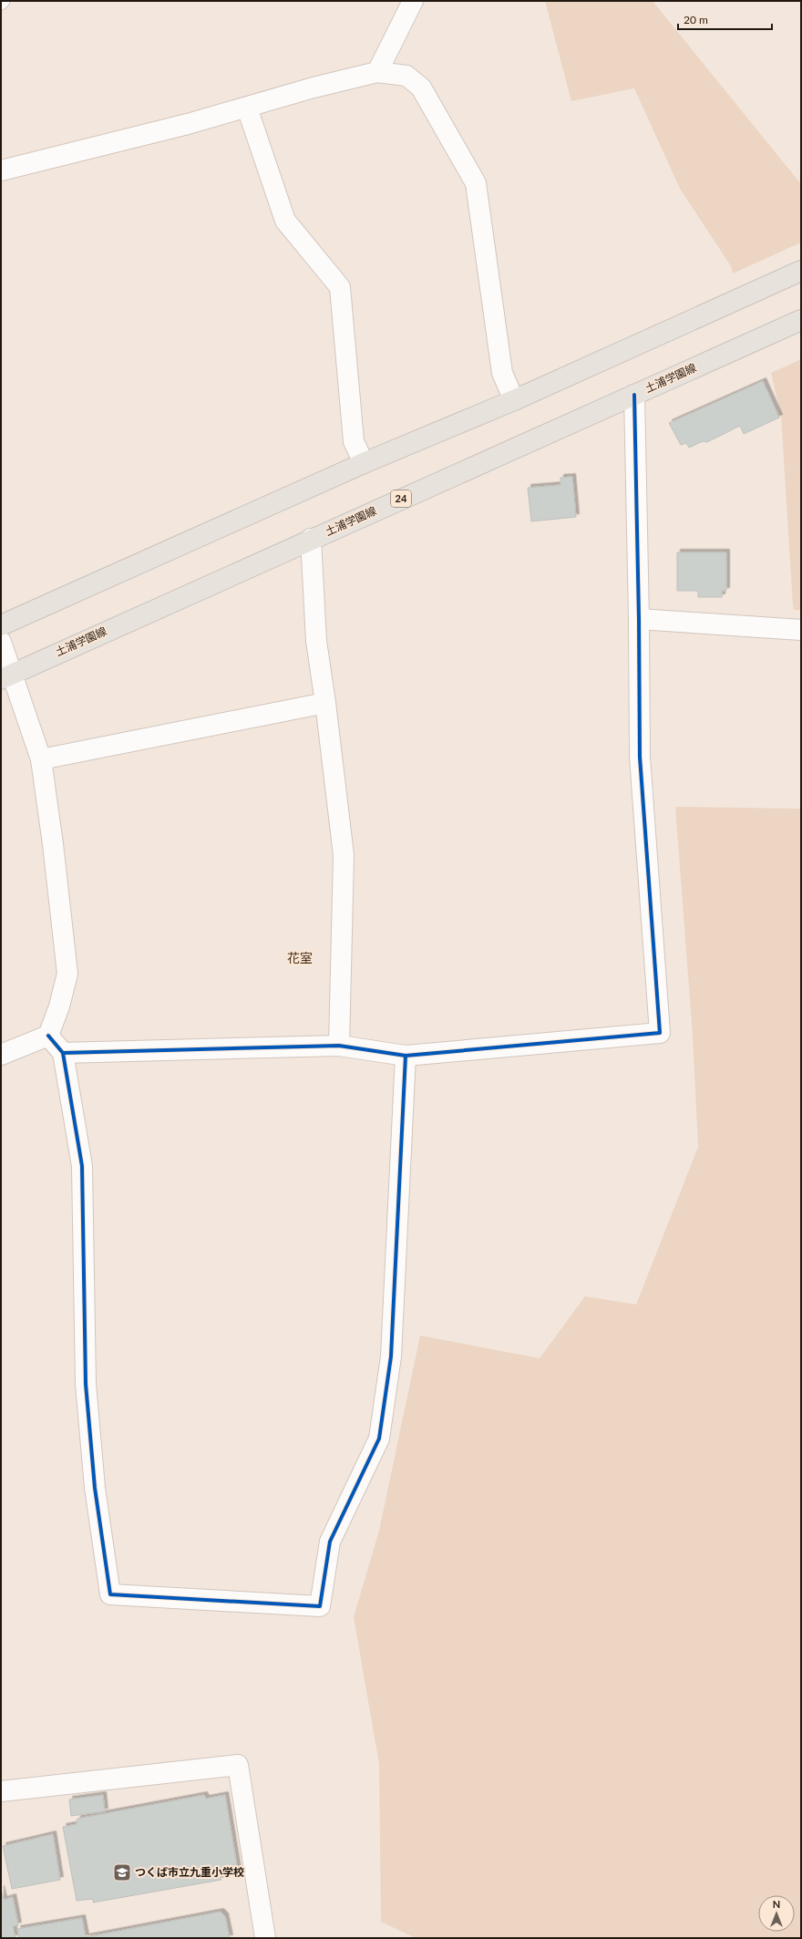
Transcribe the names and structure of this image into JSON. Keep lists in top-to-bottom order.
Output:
{
  "streets": {
    "main road": ["土浦学園線", "24"]
  },
  "districts": ["花室"],
  "places": {
    "school or university": ["つくば市立九重小学校"]
  },
  "scale_bar": "20 m",
  "north": "top"
}
